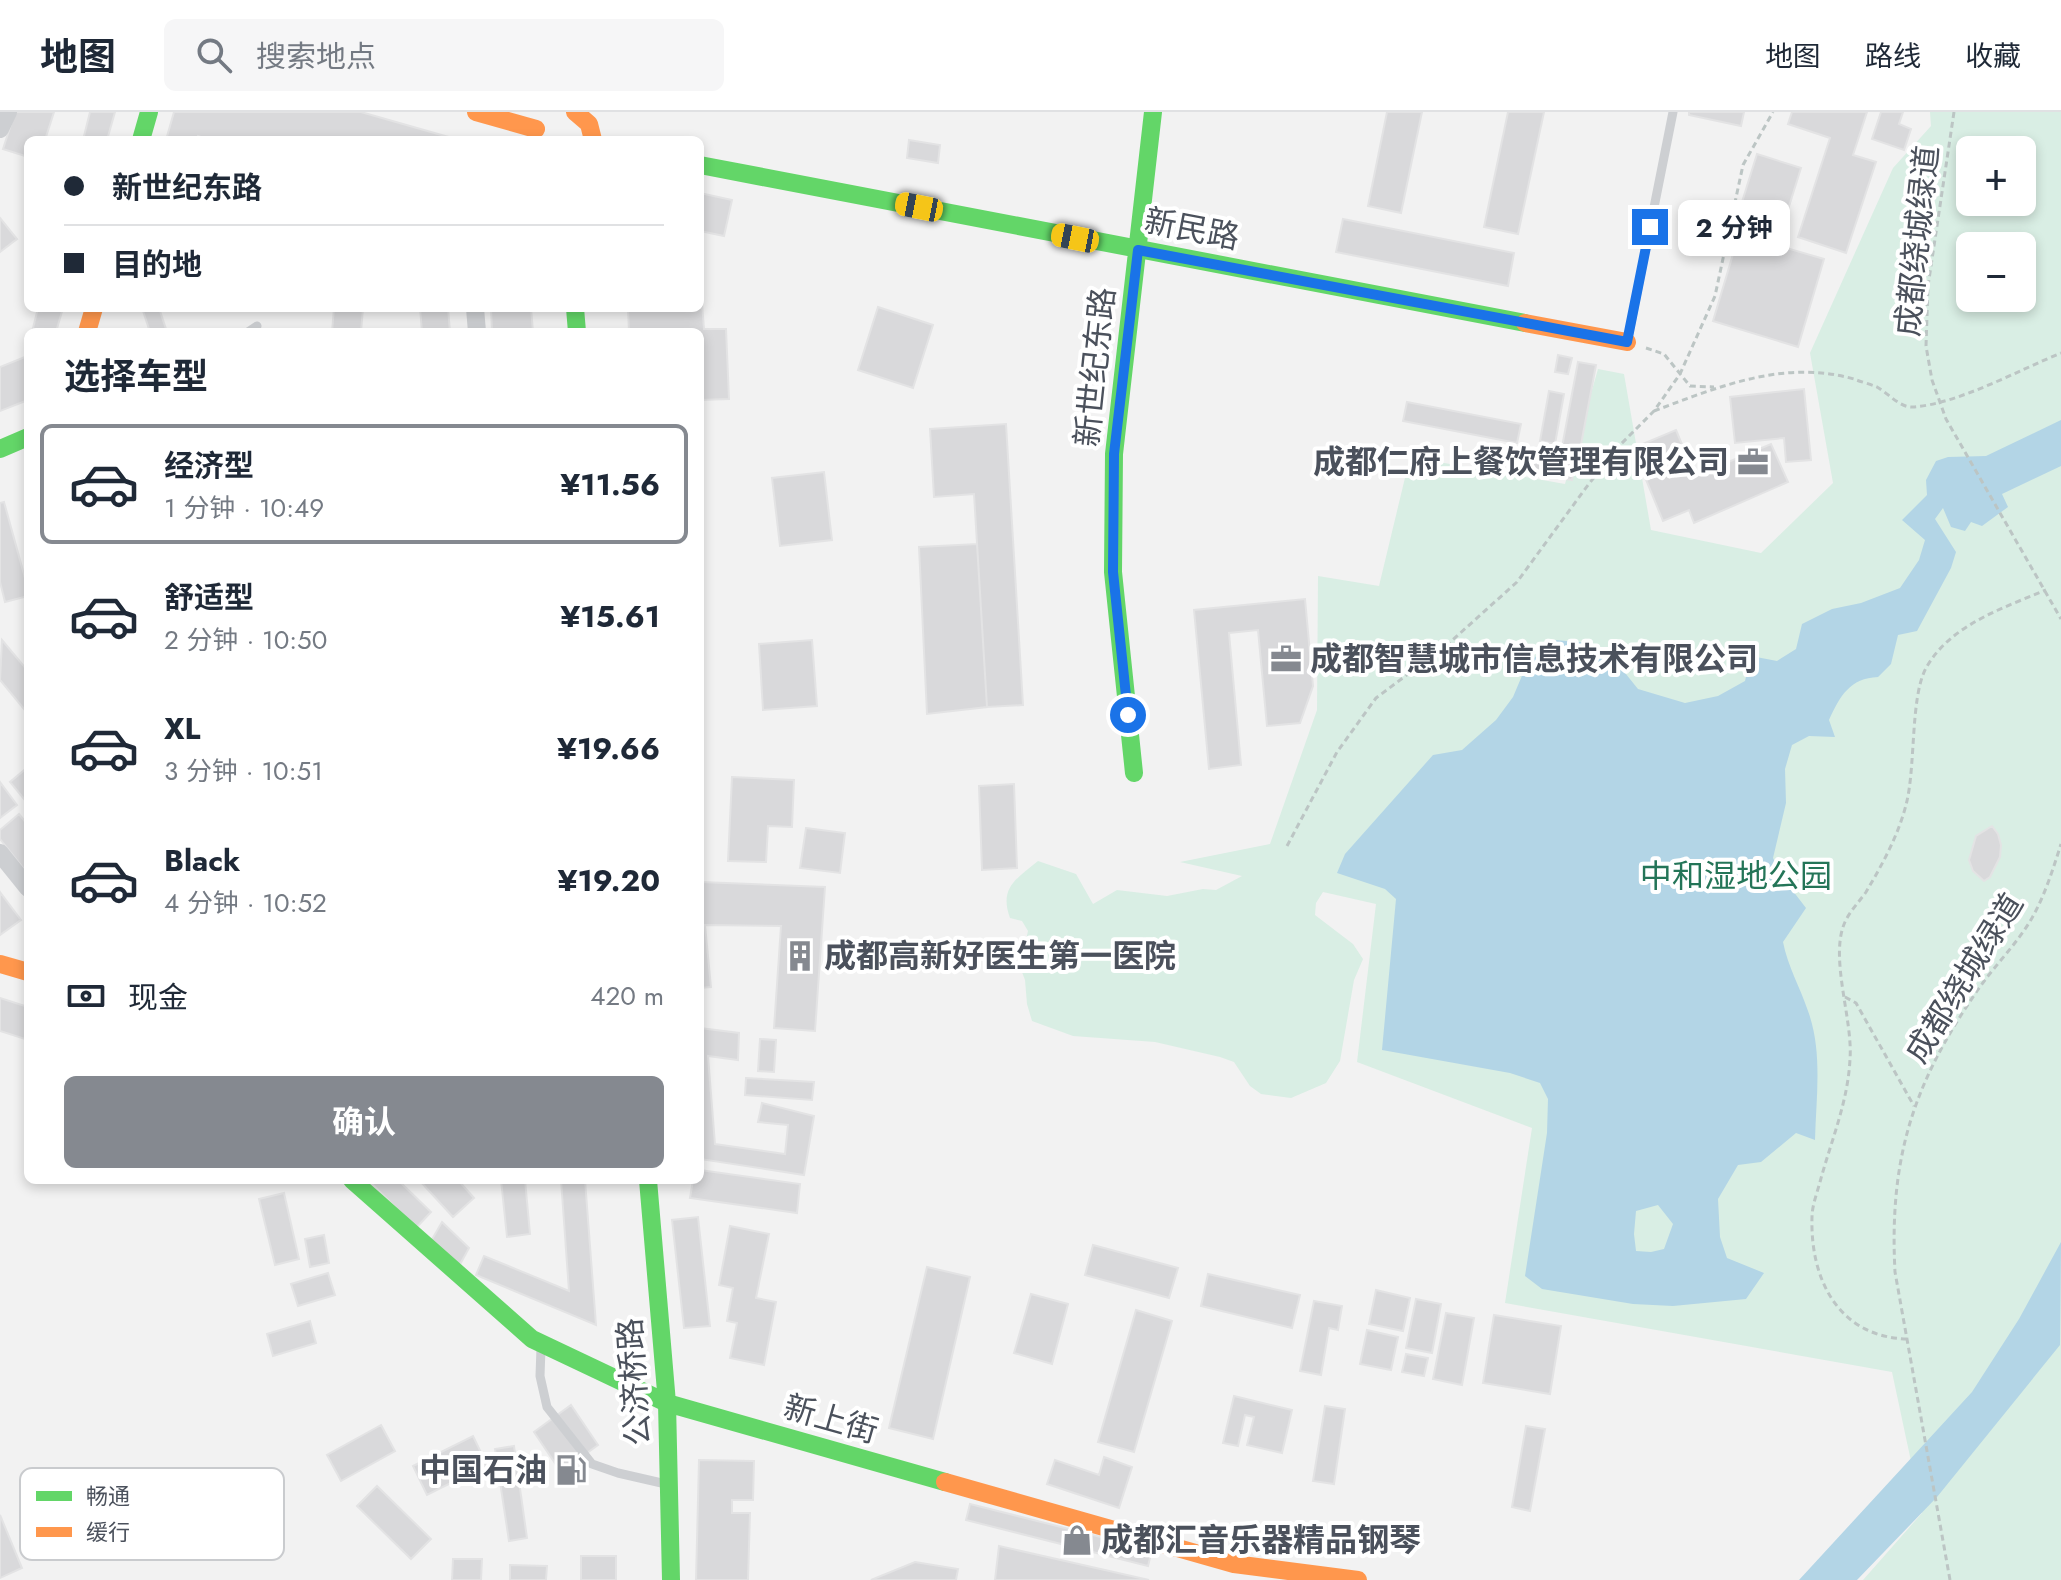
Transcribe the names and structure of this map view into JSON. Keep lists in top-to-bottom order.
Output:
{
  "streets": {
    "main road": [
      "新民路",
      "新世纪东路",
      "公济桥路",
      "新上街"
    ],
    "path": ["成都绕城绿道"]
  },
  "crossings": [
    ["新民路", "新世纪东路"],
    ["公济桥路", "新上街"]
  ],
  "parks": ["中和湿地公园"],
  "places": {
    "office": ["成都仁府上餐饮管理有限公司", "成都智慧城市信息技术有限公司"],
    "building": ["成都高新好医生第一医院"],
    "fuel station": ["中国石油"],
    "shop": ["成都汇音乐器精品钢琴"]
  },
  "legend": ["畅通", "缓行"],
  "page": {
    "header": "地图",
    "search": "搜索地点",
    "nav": ["地图", "路线", "收藏"],
    "map_buttons": ["+", "−"],
    "banner": ["新世纪东路", "目的地"],
    "bubble": "2 分钟",
    "heading": "选择车型",
    "list": [
      {
        "name": "经济型",
        "note": "1 分钟 · 10:49",
        "value": "¥11.56"
      },
      {
        "name": "舒适型",
        "note": "2 分钟 · 10:50",
        "value": "¥15.61"
      },
      {
        "name": "XL",
        "note": "3 分钟 · 10:51",
        "value": "¥19.66"
      },
      {
        "name": "Black",
        "note": "4 分钟 · 10:52",
        "value": "¥19.20"
      }
    ],
    "pay": ["现金", "420 m"],
    "buttons": "确认"
  }
}
